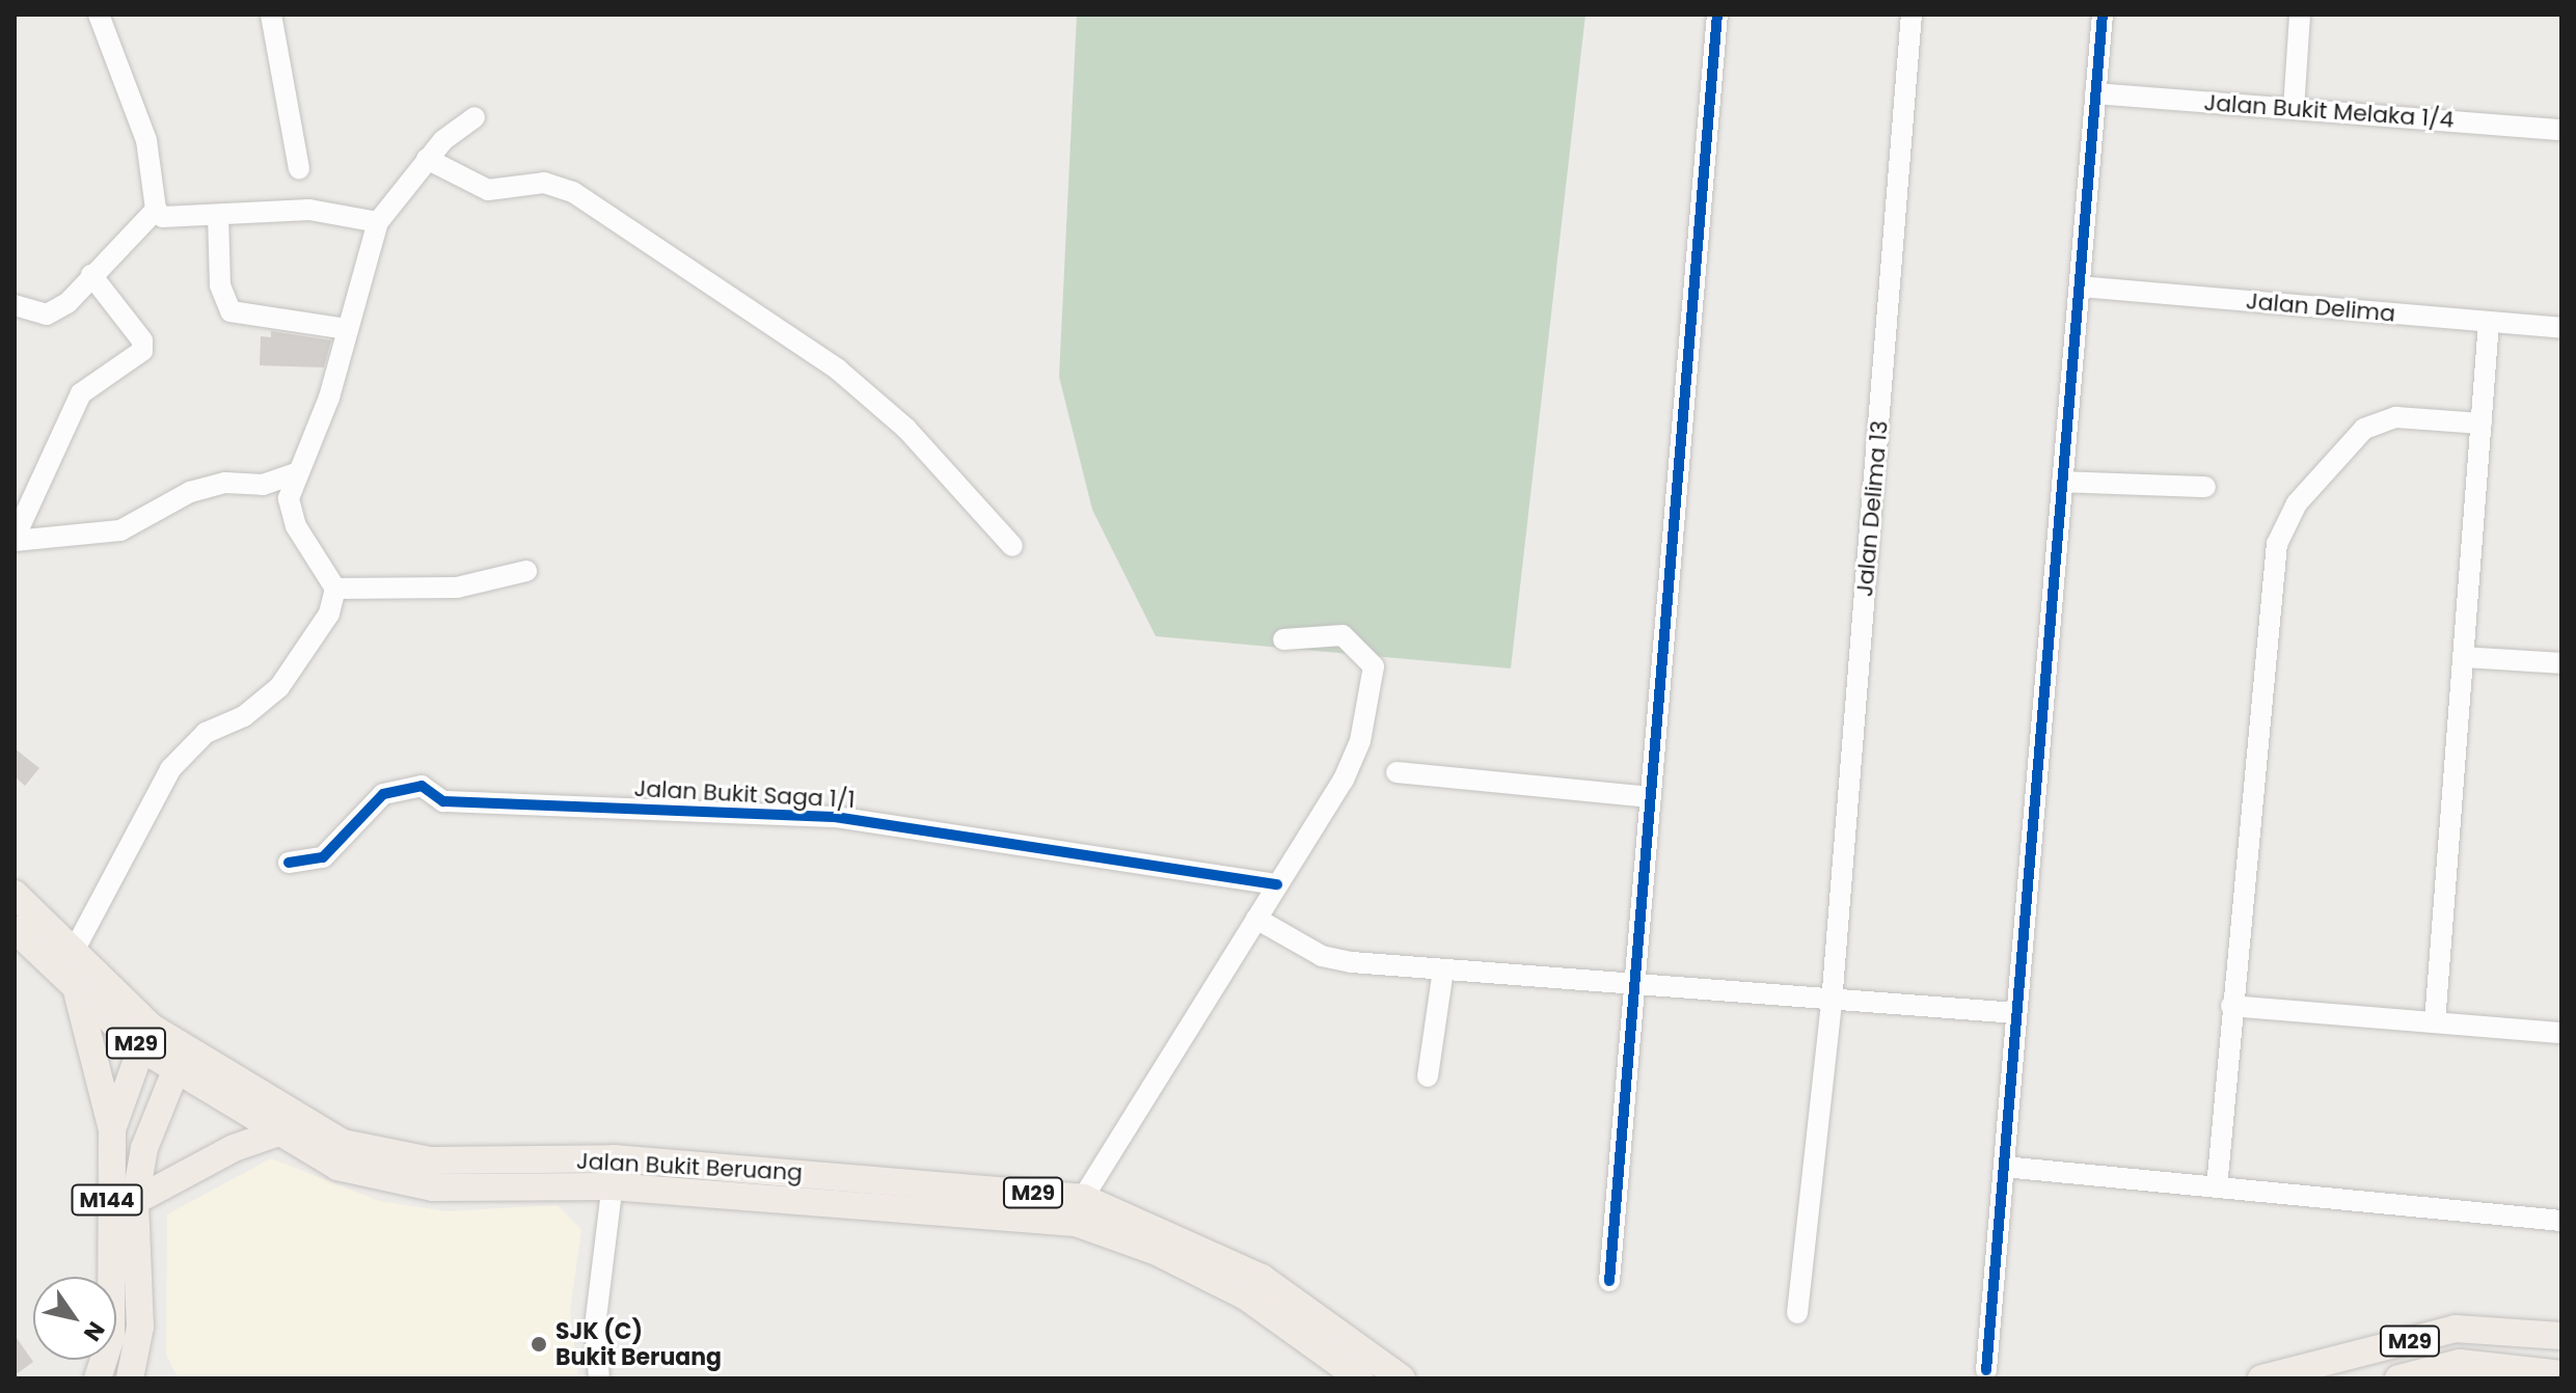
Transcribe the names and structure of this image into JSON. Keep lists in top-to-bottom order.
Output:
{
  "streets": {
    "main road": ["M29", "Jalan Bukit Beruang", "M144"],
    "street": [
      "Jalan Bukit Melaka 1/4",
      "Jalan Delima",
      "Jalan Delima 13",
      "Jalan Bukit Saga 1/1"
    ]
  },
  "crossings": [
    ["Jalan Bukit Beruang", "M144"]
  ],
  "places": ["SJK (C) Bukit Beruang"],
  "north": "bottom right"
}
